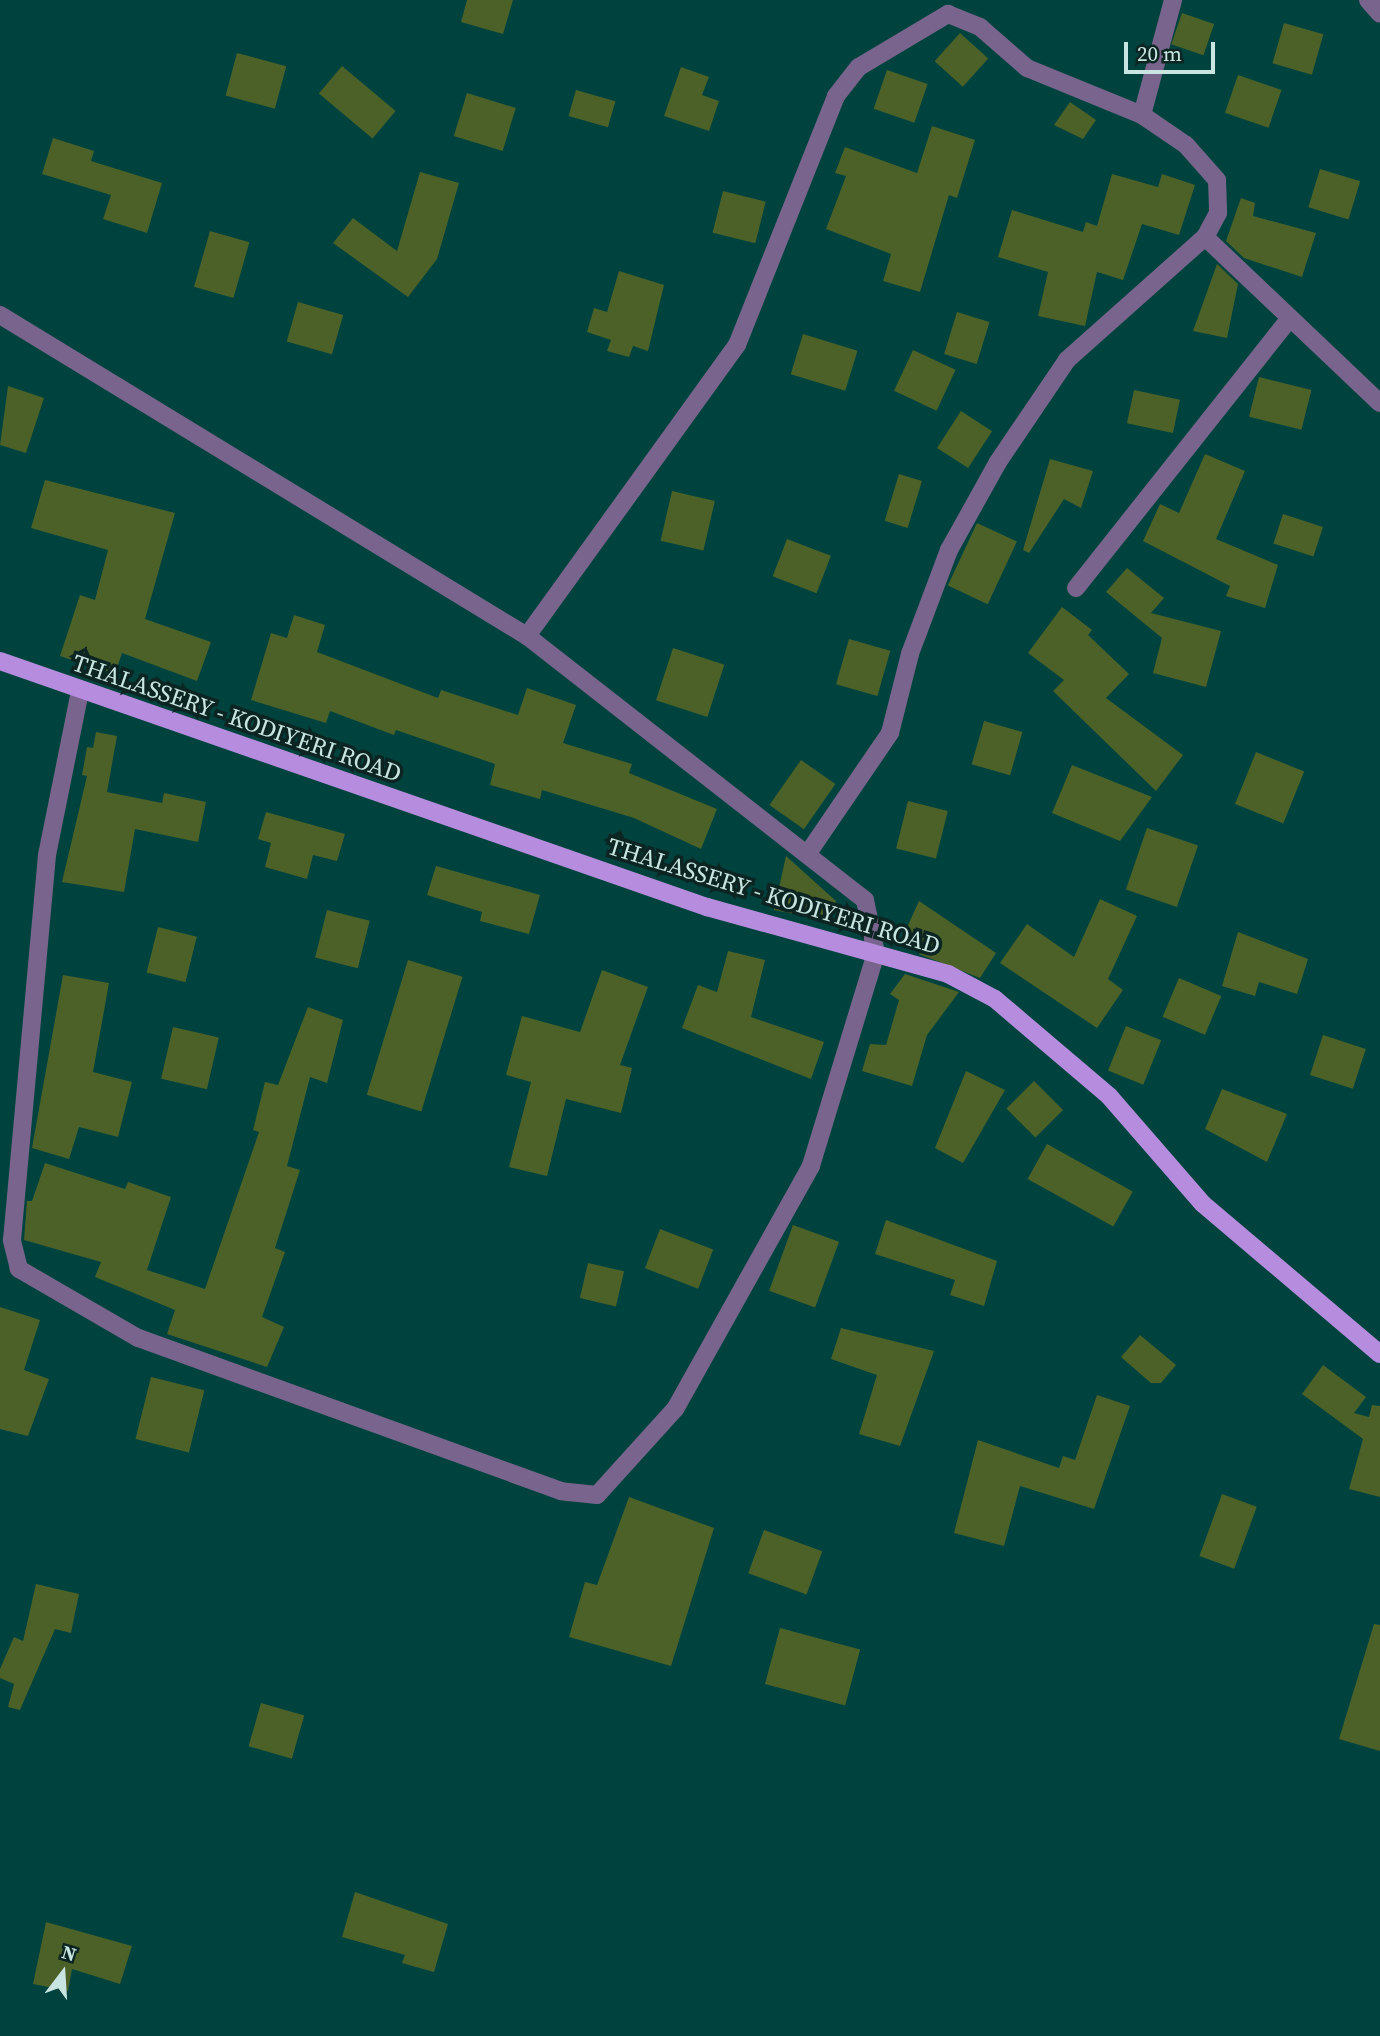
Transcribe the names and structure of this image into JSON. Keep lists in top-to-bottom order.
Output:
{
  "streets": {
    "main road": ["THALASSERY - KODIYERI ROAD"]
  },
  "scale_bar": "20 m",
  "north": "top"
}
